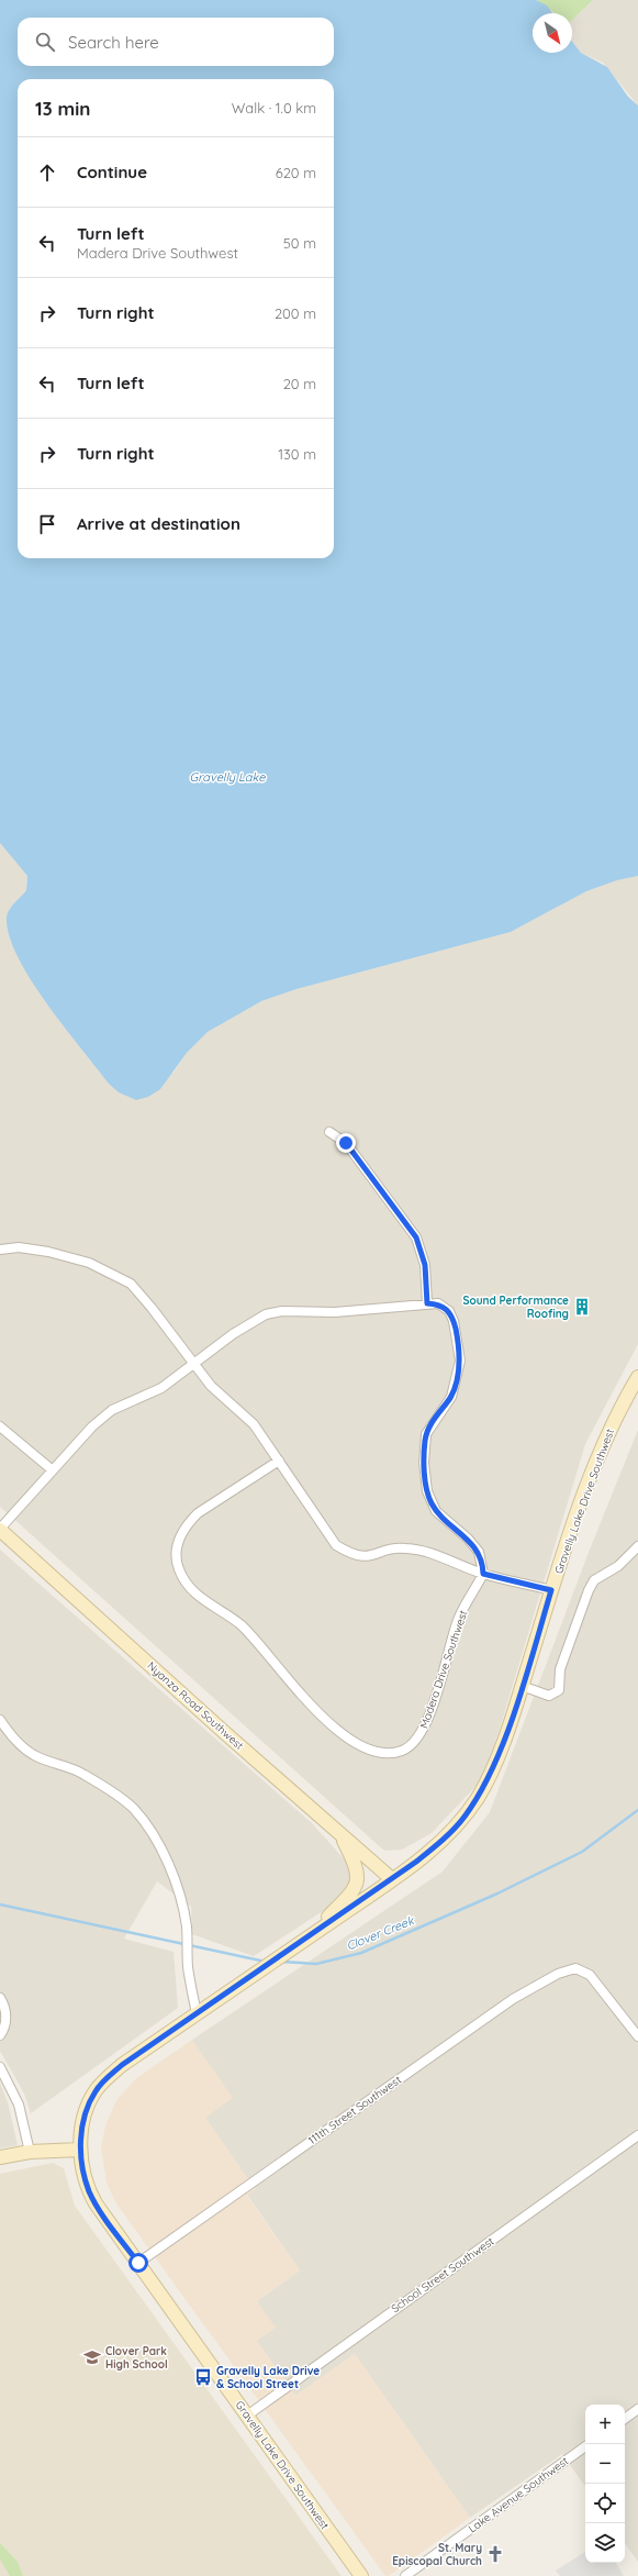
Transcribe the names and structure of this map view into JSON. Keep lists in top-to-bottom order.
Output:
{
  "streets": {
    "main road": ["Gravelly Lake Drive Southwest", "Nyanza Road Southwest"],
    "street": [
      "Madera Drive Southwest",
      "111th Street Southwest",
      "School Street Southwest",
      "Lake Avenue Southwest"
    ]
  },
  "crossings": [
    ["Gravelly Lake Drive Southwest", "Nyanza Road Southwest"],
    ["Gravelly Lake Drive Southwest", "111th Street Southwest"],
    ["Gravelly Lake Drive Southwest", "School Street Southwest"]
  ],
  "water": ["Gravelly Lake", "Clover Creek"],
  "places": {
    "building": ["Sound Performance Roofing"],
    "school or university": ["Clover Park High School"],
    "bus stop": ["Gravelly Lake Drive & School Street"],
    "church": ["St. Mary Episcopal Church"]
  },
  "north": "bottom right",
  "page": {
    "search": "Search here",
    "heading": ["13 min", "Walk · 1.0 km"],
    "list": [
      ["Continue", "620 m"],
      ["Turn left", "Madera Drive Southwest", "50 m"],
      ["Turn right", "200 m"],
      ["Turn left", "20 m"],
      ["Turn right", "130 m"],
      "Arrive at destination"
    ],
    "map_buttons": ["+", "−"]
  }
}
